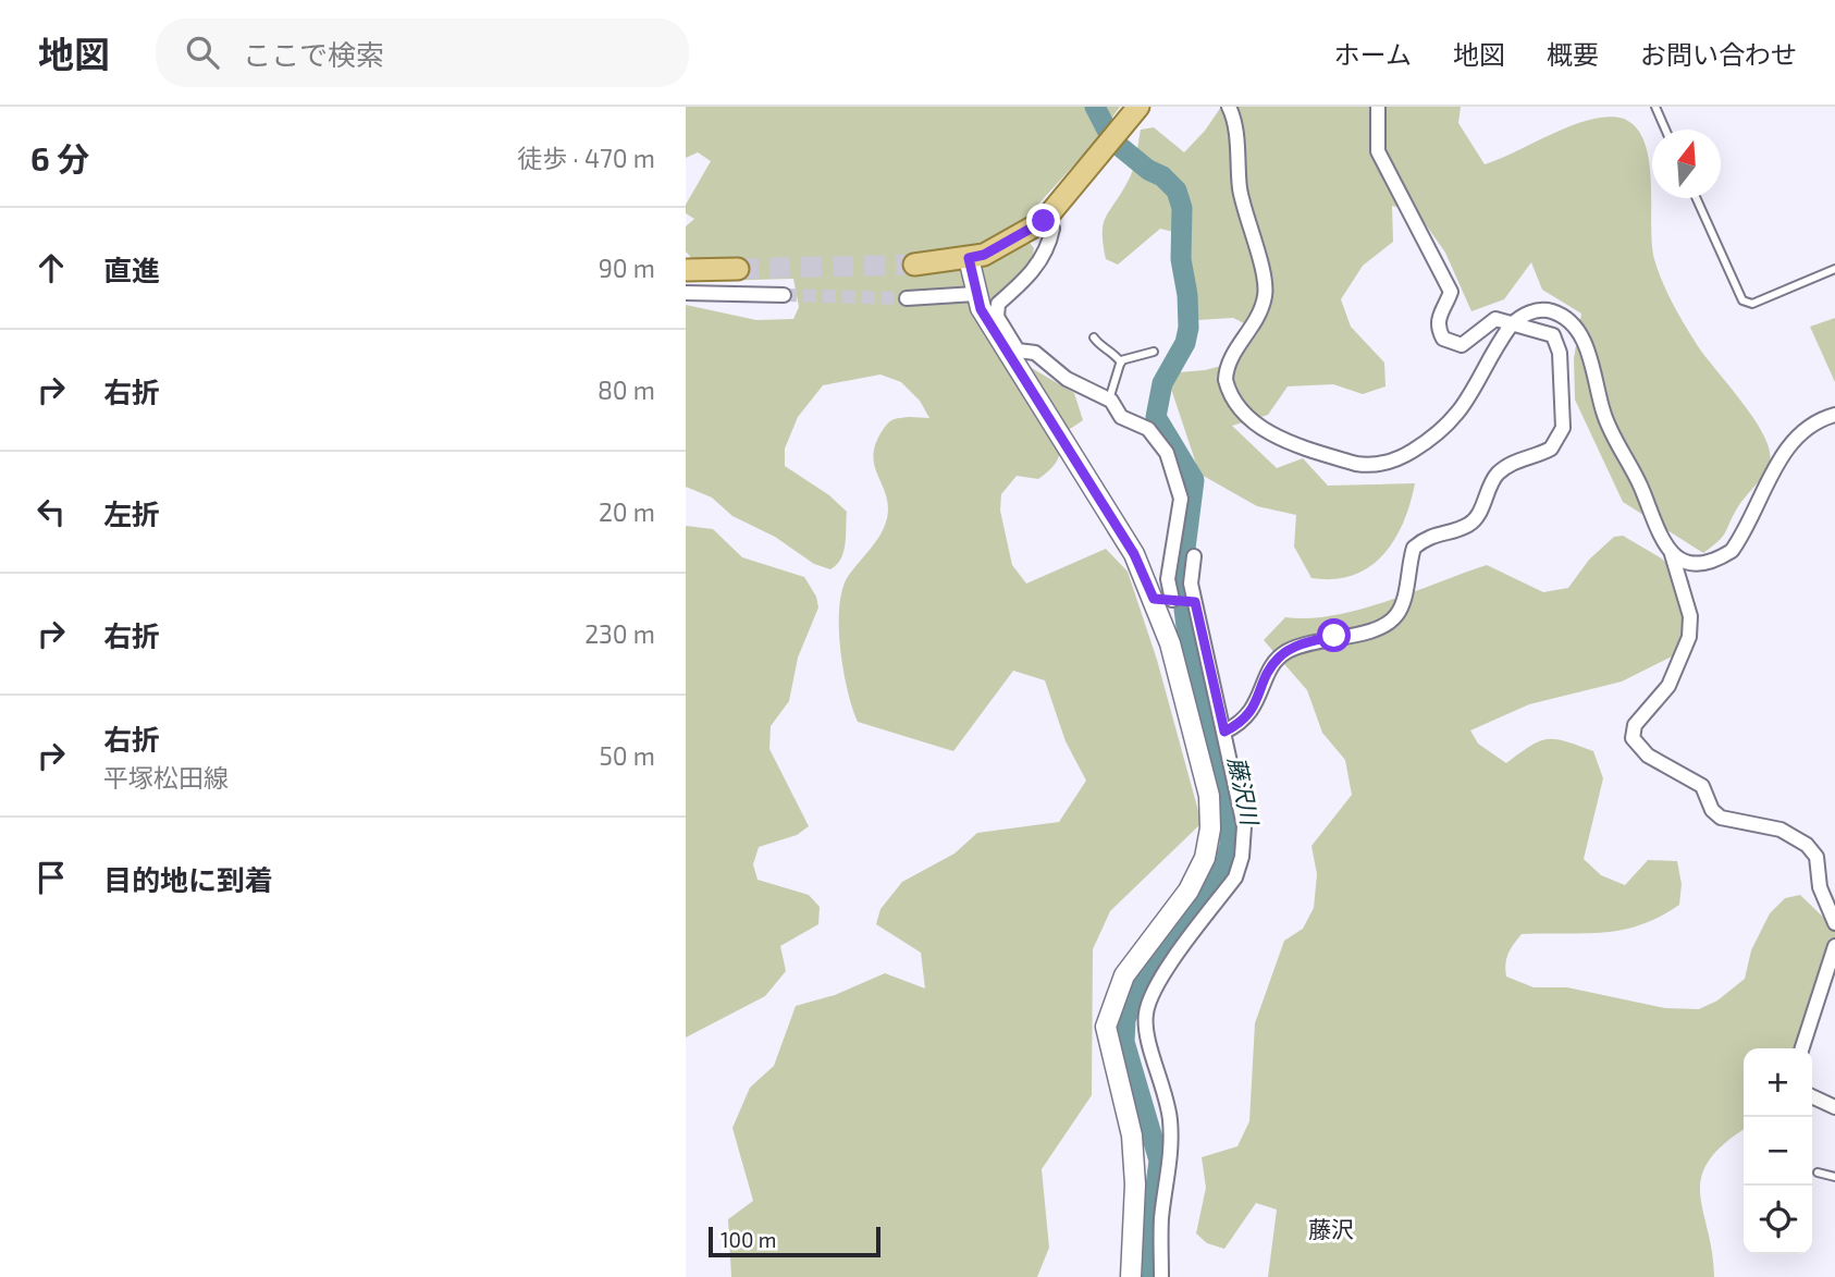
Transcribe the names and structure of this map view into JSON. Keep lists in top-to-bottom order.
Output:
{
  "districts": ["藤沢"],
  "water": ["藤沢川"],
  "scale_bar": "100 m",
  "north": "top",
  "page": {
    "header": "地図",
    "search": "ここで検索",
    "nav": [
      "ホーム",
      "地図",
      "概要",
      "お問い合わせ"
    ],
    "heading": ["6 分", "徒歩 · 470 m"],
    "list": [
      ["直進", "90 m"],
      ["右折", "80 m"],
      ["左折", "20 m"],
      ["右折", "230 m"],
      ["右折", "平塚松田線", "50 m"],
      "目的地に到着"
    ],
    "map_buttons": ["+", "−"],
    "scale": "100 m"
  }
}
